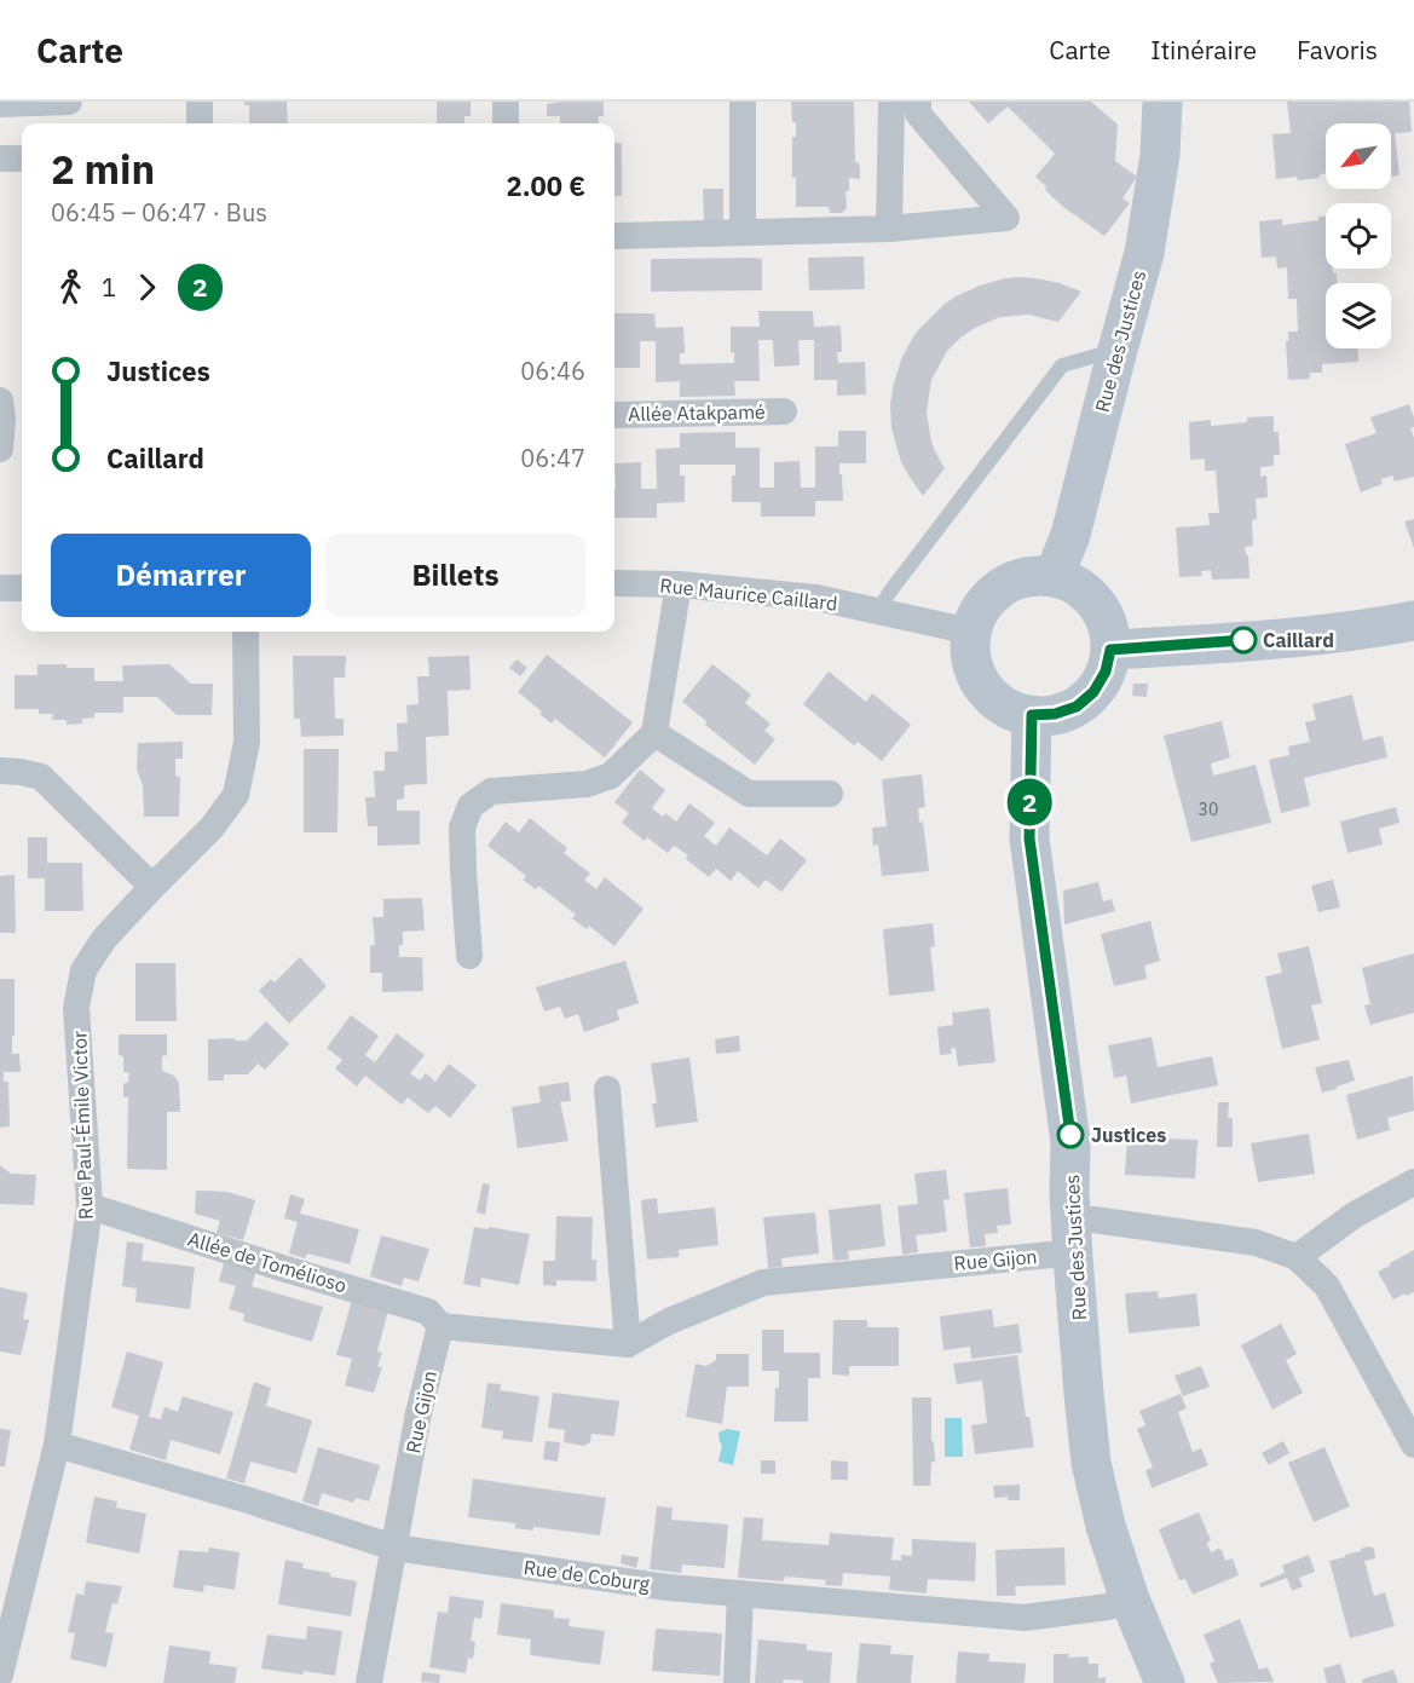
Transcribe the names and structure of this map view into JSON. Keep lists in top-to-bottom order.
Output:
{
  "streets": {
    "street": [
      "Rue des Justices",
      "Allée Atakpamé",
      "Rue Maurice Caillard",
      "Rue Paul-Émile Victor",
      "Rue Gijon",
      "Allée de Tomélioso",
      "Rue de Coburg"
    ]
  },
  "crossings": [
    ["Rue des Justices", "Rue Maurice Caillard"],
    ["Rue des Justices", "Rue Gijon"],
    ["Rue des Justices", "Rue de Coburg"],
    ["Rue Paul-Émile Victor", "Allée de Tomélioso"],
    ["Rue Paul-Émile Victor", "Rue de Coburg"],
    ["Rue Gijon", "Allée de Tomélioso"],
    ["Rue Gijon", "Rue de Coburg"]
  ],
  "places": ["Caillard", "Justices"],
  "lines": ["bus line 2"],
  "house_numbers": ["30"],
  "north": "bottom left",
  "page": {
    "header": "Carte",
    "nav": ["Carte", "Itinéraire", "Favoris"],
    "on_map": "2",
    "heading": ["2 min", "06:45 – 06:47 · Bus", "2.00 €"],
    "legs": ["1", "2"],
    "list": [
      {
        "name": "Justices",
        "value": "06:46"
      },
      {
        "name": "Caillard",
        "value": "06:47"
      }
    ],
    "buttons": ["Démarrer", "Billets"]
  }
}
